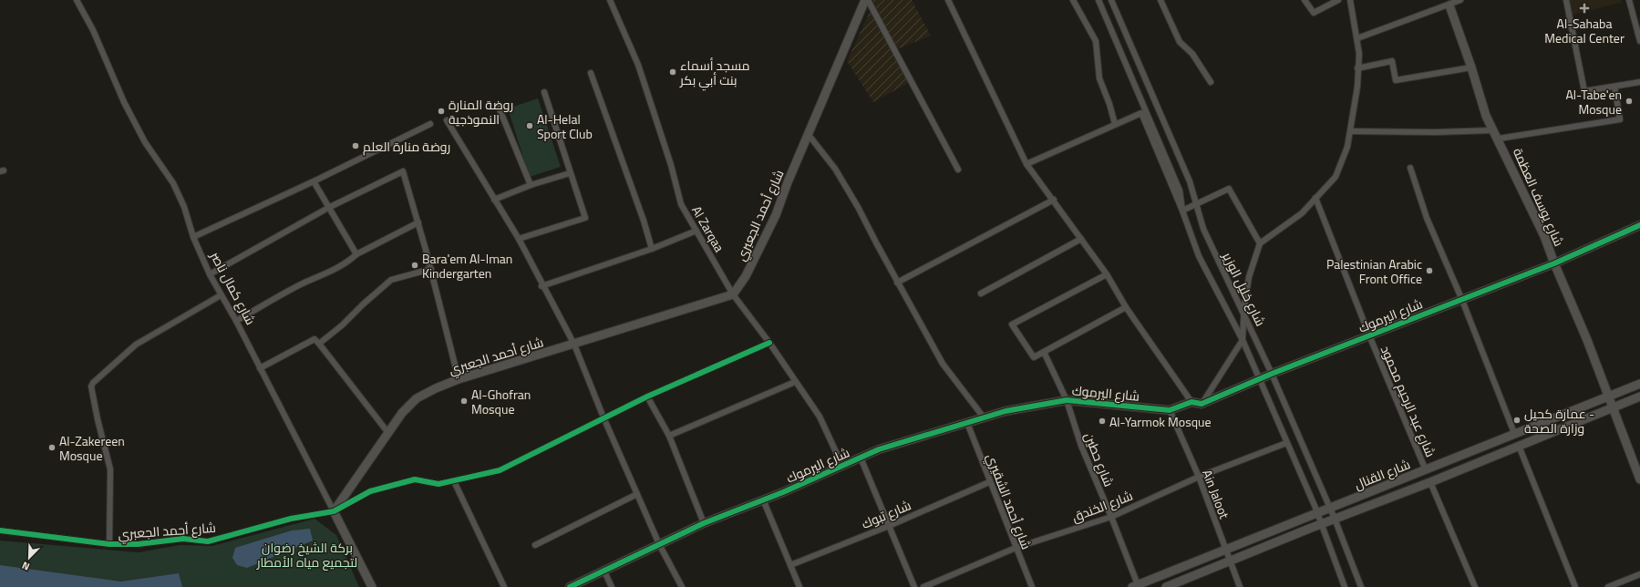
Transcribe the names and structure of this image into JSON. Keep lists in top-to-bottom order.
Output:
{
  "streets": {
    "street": [
      "شارع يوسف العظمة",
      "شارع أحمد الجعبري",
      "Al Zarqaa",
      "شارع كمال ناصر",
      "شارع خليل الوزير",
      "شارع اليرموك",
      "شارع عبد الرحيم محمود",
      "شارع حطين",
      "شارع القنال",
      "Ain Jaloot",
      "شارع أحمد الشقيري",
      "شارع الخندق",
      "شارع تبوك"
    ]
  },
  "crossings": [
    ["شارع يوسف العظمة", "شارع اليرموك"],
    ["شارع يوسف العظمة", "شارع القنال"],
    ["شارع أحمد الجعبري", "Al Zarqaa"],
    ["شارع أحمد الجعبري", "شارع كمال ناصر"],
    ["Al Zarqaa", "شارع اليرموك"],
    ["شارع خليل الوزير", "شارع اليرموك"],
    ["شارع خليل الوزير", "شارع القنال"],
    ["شارع خليل الوزير", "شارع الخندق"],
    ["شارع اليرموك", "شارع عبد الرحيم محمود"],
    ["شارع اليرموك", "شارع حطين"],
    ["شارع اليرموك", "Ain Jaloot"],
    ["شارع اليرموك", "شارع أحمد الشقيري"],
    ["شارع عبد الرحيم محمود", "شارع القنال"],
    ["شارع حطين", "شارع القنال"],
    ["شارع حطين", "شارع الخندق"],
    ["شارع القنال", "Ain Jaloot"],
    ["Ain Jaloot", "شارع الخندق"],
    ["شارع أحمد الشقيري", "شارع الخندق"],
    ["شارع أحمد الشقيري", "شارع تبوك"]
  ],
  "parks": ["بركة الشيخ رضوان لتجميع مياه الأمطار"],
  "places": {
    "health": ["Al-Sahaba Medical Center"],
    "other": [
      "مسجد أسماء بنت أبي بكر",
      "Al-Tabe'en Mosque",
      "روضة المنارة النموذجية",
      "Al-Helal Sport Club",
      "روضة منارة العلم",
      "Bara'em Al-Iman Kindergarten",
      "Palestinian Arabic Front Office",
      "Al-Ghofran Mosque",
      "عمارة كحيل - وزارة الصحة",
      "Al-Yarmok Mosque",
      "Al-Zakereen Mosque"
    ]
  },
  "north": "bottom left"
}
